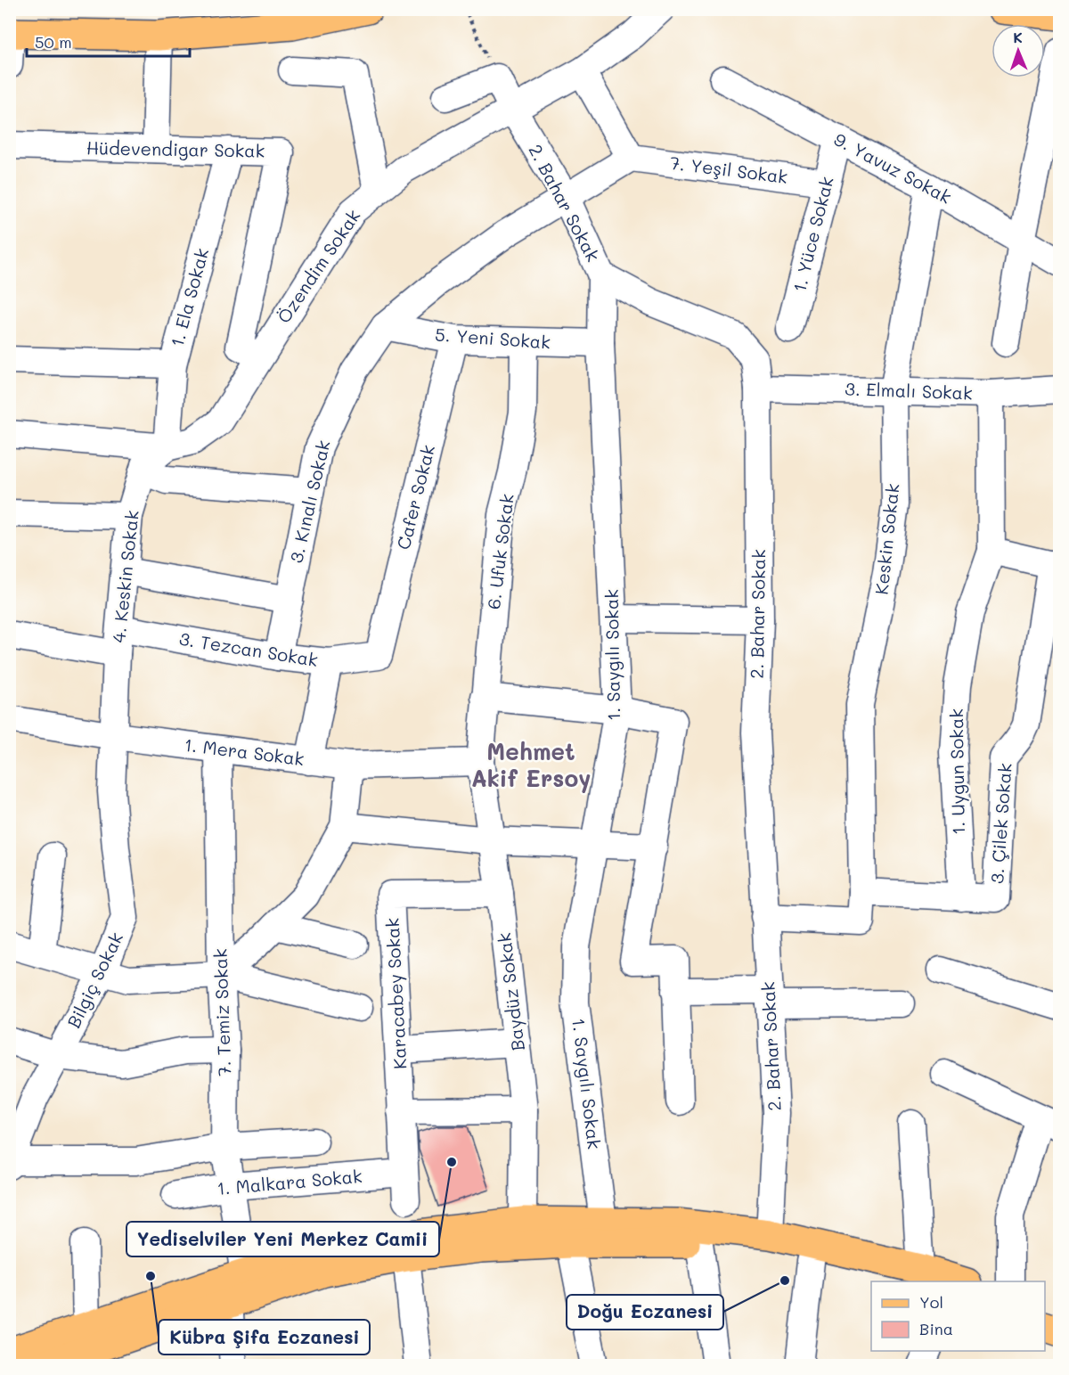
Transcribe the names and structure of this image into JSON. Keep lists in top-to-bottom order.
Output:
{
  "streets": {
    "street": [
      "Hüdevendigar Sokak",
      "9. Yavuz Sokak",
      "7. Yeşil Sokak",
      "2. Bahar Sokak",
      "1. Yüce Sokak",
      "Özendim Sokak",
      "1. Ela Sokak",
      "5. Yeni Sokak",
      "3. Elmalı Sokak",
      "Cafer Sokak",
      "3. Kınalı Sokak",
      "Keskin Sokak",
      "6. Ufuk Sokak",
      "4. Keskin Sokak",
      "3. Tezcan Sokak",
      "1. Saygılı Sokak",
      "1. Mera Sokak",
      "1. Uygun Sokak",
      "3. Çilek Sokak",
      "Bilgiç Sokak",
      "Baydüz Sokak",
      "Karacabey Sokak",
      "7. Temiz Sokak",
      "1. Malkara Sokak"
    ]
  },
  "crossings": [
    ["Hüdevendigar Sokak", "Özendim Sokak"],
    ["Hüdevendigar Sokak", "1. Ela Sokak"],
    ["9. Yavuz Sokak", "1. Yüce Sokak"],
    ["9. Yavuz Sokak", "Keskin Sokak"],
    ["7. Yeşil Sokak", "1. Yüce Sokak"],
    ["2. Bahar Sokak", "Özendim Sokak"],
    ["2. Bahar Sokak", "3. Elmalı Sokak"],
    ["2. Bahar Sokak", "3. Kınalı Sokak"],
    ["2. Bahar Sokak", "Keskin Sokak"],
    ["2. Bahar Sokak", "1. Saygılı Sokak"],
    ["Özendim Sokak", "1. Ela Sokak"],
    ["5. Yeni Sokak", "Cafer Sokak"],
    ["5. Yeni Sokak", "3. Kınalı Sokak"],
    ["5. Yeni Sokak", "6. Ufuk Sokak"],
    ["5. Yeni Sokak", "1. Saygılı Sokak"],
    ["3. Elmalı Sokak", "Keskin Sokak"],
    ["3. Elmalı Sokak", "1. Uygun Sokak"],
    ["Cafer Sokak", "3. Tezcan Sokak"],
    ["3. Kınalı Sokak", "3. Tezcan Sokak"],
    ["6. Ufuk Sokak", "1. Mera Sokak"],
    ["6. Ufuk Sokak", "Baydüz Sokak"],
    ["4. Keskin Sokak", "3. Tezcan Sokak"],
    ["4. Keskin Sokak", "Bilgiç Sokak"],
    ["1. Mera Sokak", "Bilgiç Sokak"],
    ["1. Mera Sokak", "Baydüz Sokak"],
    ["1. Mera Sokak", "7. Temiz Sokak"],
    ["1. Uygun Sokak", "3. Çilek Sokak"],
    ["Baydüz Sokak", "Karacabey Sokak"],
    ["Karacabey Sokak", "1. Malkara Sokak"],
    ["7. Temiz Sokak", "1. Malkara Sokak"]
  ],
  "districts": ["Mehmet Akif Ersoy"],
  "places": ["Yediselviler Yeni Merkez Camii", "Kübra Şifa Eczanesi", "Doğu Eczanesi"],
  "legend": ["Yol", "Bina"],
  "scale_bar": "50 m",
  "north": "top"
}
